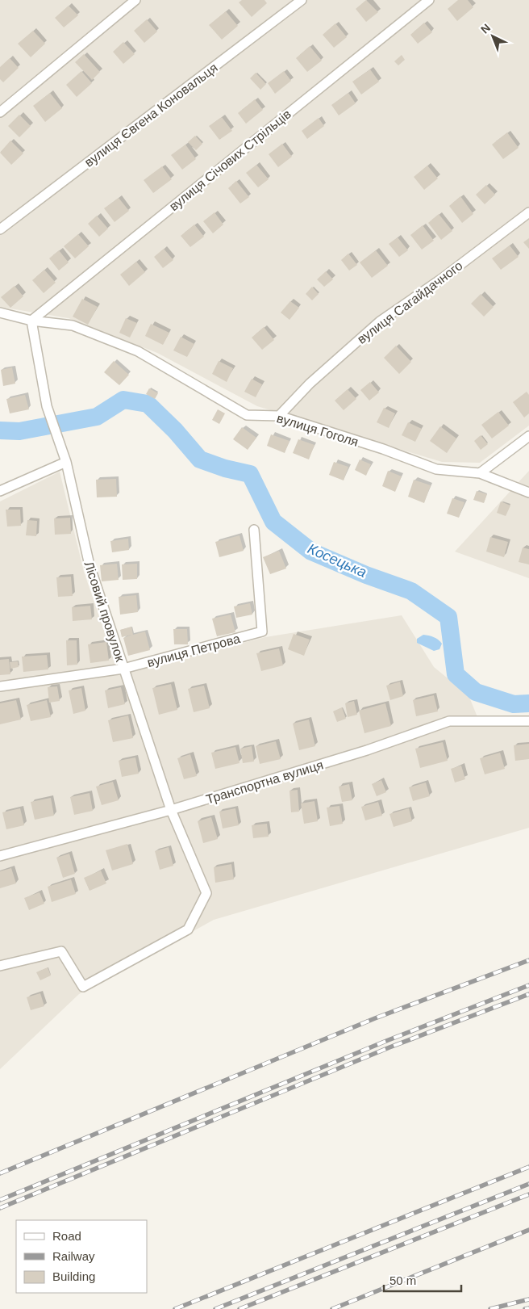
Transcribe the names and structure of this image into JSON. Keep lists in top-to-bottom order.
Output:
{
  "streets": {
    "street": [
      "вулиця Євгена Коновальця",
      "вулиця Січових Стрільців",
      "вулиця Сагайдачного",
      "вулиця Гоголя",
      "Лісовий провулок",
      "вулиця Петрова",
      "Транспортна вулиця"
    ]
  },
  "crossings": [
    ["вулиця Січових Стрільців", "вулиця Гоголя"],
    ["вулиця Січових Стрільців", "Лісовий провулок"],
    ["вулиця Сагайдачного", "вулиця Гоголя"],
    ["вулиця Гоголя", "Лісовий провулок"],
    ["Лісовий провулок", "вулиця Петрова"],
    ["Лісовий провулок", "Транспортна вулиця"]
  ],
  "water": ["Косецька"],
  "legend": ["Road", "Railway", "Building"],
  "scale_bar": "50 m",
  "north": "top left"
}
